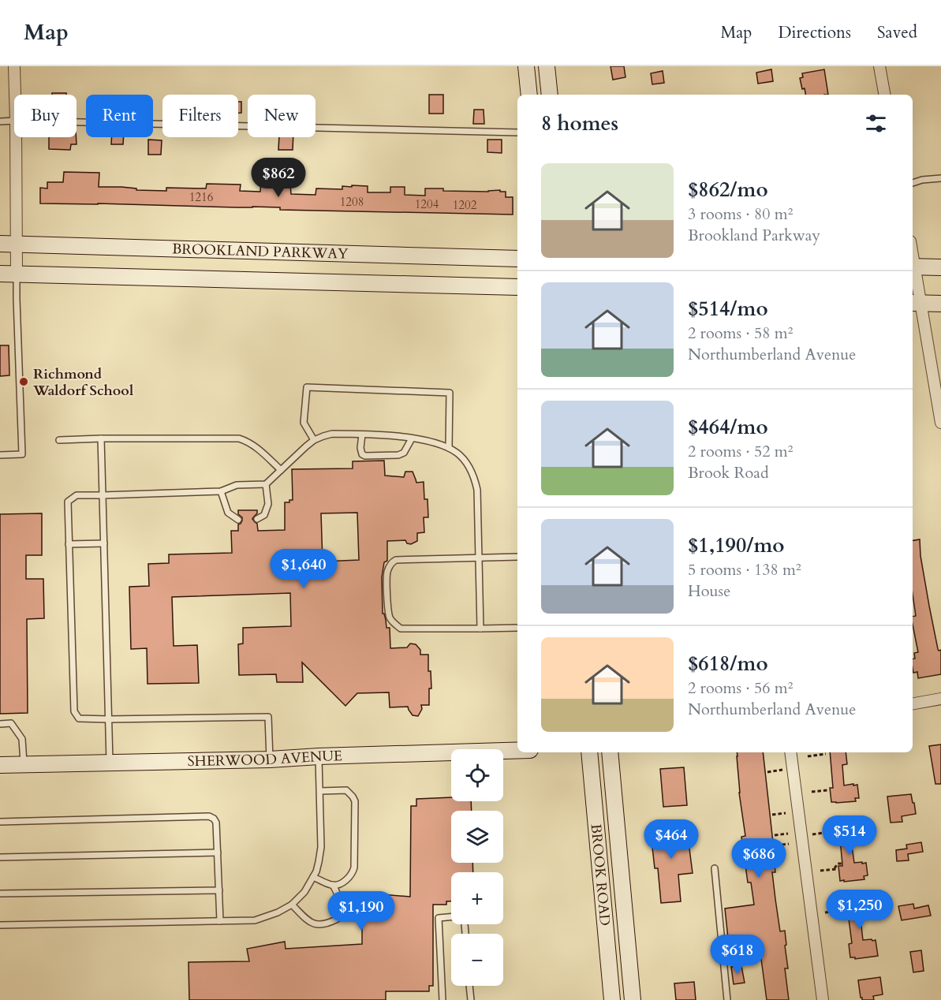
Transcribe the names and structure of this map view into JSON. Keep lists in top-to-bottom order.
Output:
{
  "streets": {
    "main road": ["BROOKLAND PARKWAY", "SHERWOOD AVENUE", "BROOK ROAD"]
  },
  "places": ["Richmond Waldorf School"],
  "house_numbers": [
    "1216",
    "1208",
    "1204",
    "1202"
  ],
  "page": {
    "header": "Map",
    "nav": ["Map", "Directions", "Saved"],
    "chip": [
      "Buy",
      "Rent",
      "Filters",
      "New"
    ],
    "heading": "8 homes",
    "list": [
      {
        "name": "$862/mo",
        "note": "3 rooms · 80 m² · Brookland Parkway"
      },
      {
        "name": "$514/mo",
        "note": "2 rooms · 58 m² · Northumberland Avenue"
      },
      {
        "name": "$464/mo",
        "note": "2 rooms · 52 m² · Brook Road"
      },
      {
        "name": "$1,190/mo",
        "note": "5 rooms · 138 m² · House"
      },
      {
        "name": "$618/mo",
        "note": "2 rooms · 56 m² · Northumberland Avenue"
      }
    ],
    "price": [
      "$862",
      "$1,640",
      "$514",
      "$464",
      "$686",
      "$1,250",
      "$1,190",
      "$618"
    ],
    "map_buttons": ["+", "−"]
  }
}
